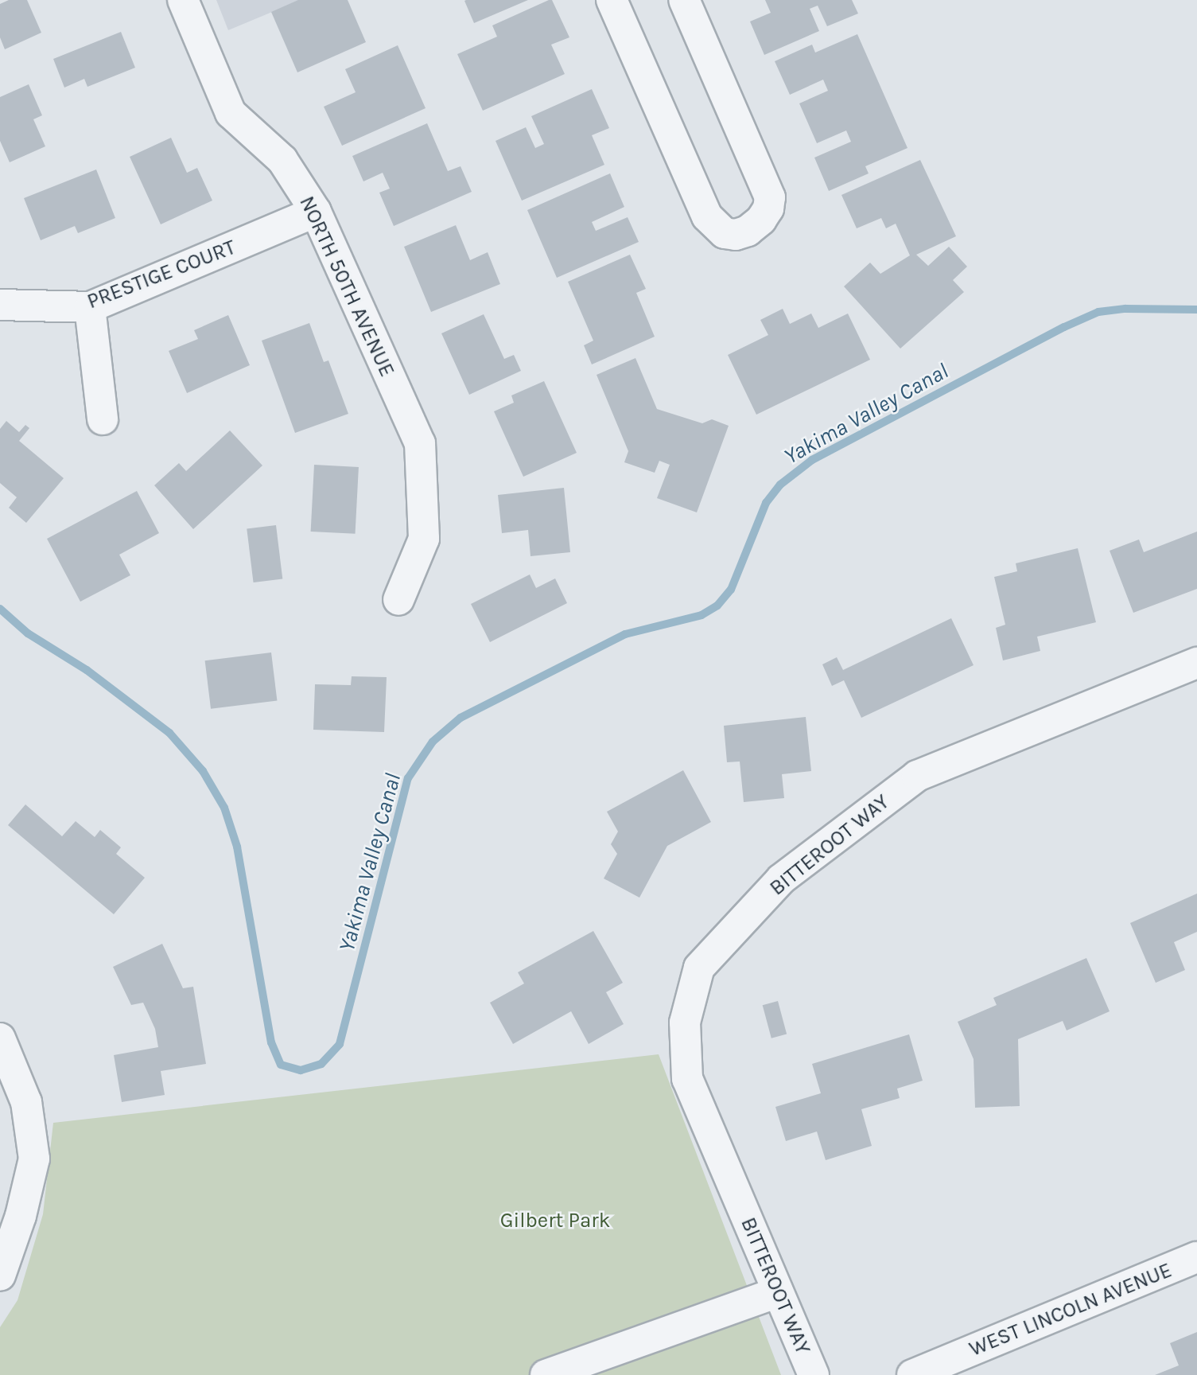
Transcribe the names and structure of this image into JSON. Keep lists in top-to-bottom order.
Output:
{
  "streets": {
    "street": [
      "PRESTIGE COURT",
      "NORTH 50TH AVENUE",
      "BITTEROOT WAY",
      "WEST LINCOLN AVENUE"
    ]
  },
  "crossings": [
    ["PRESTIGE COURT", "NORTH 50TH AVENUE"]
  ],
  "water": ["Yakima Valley Canal"],
  "parks": ["Gilbert Park"]
}
